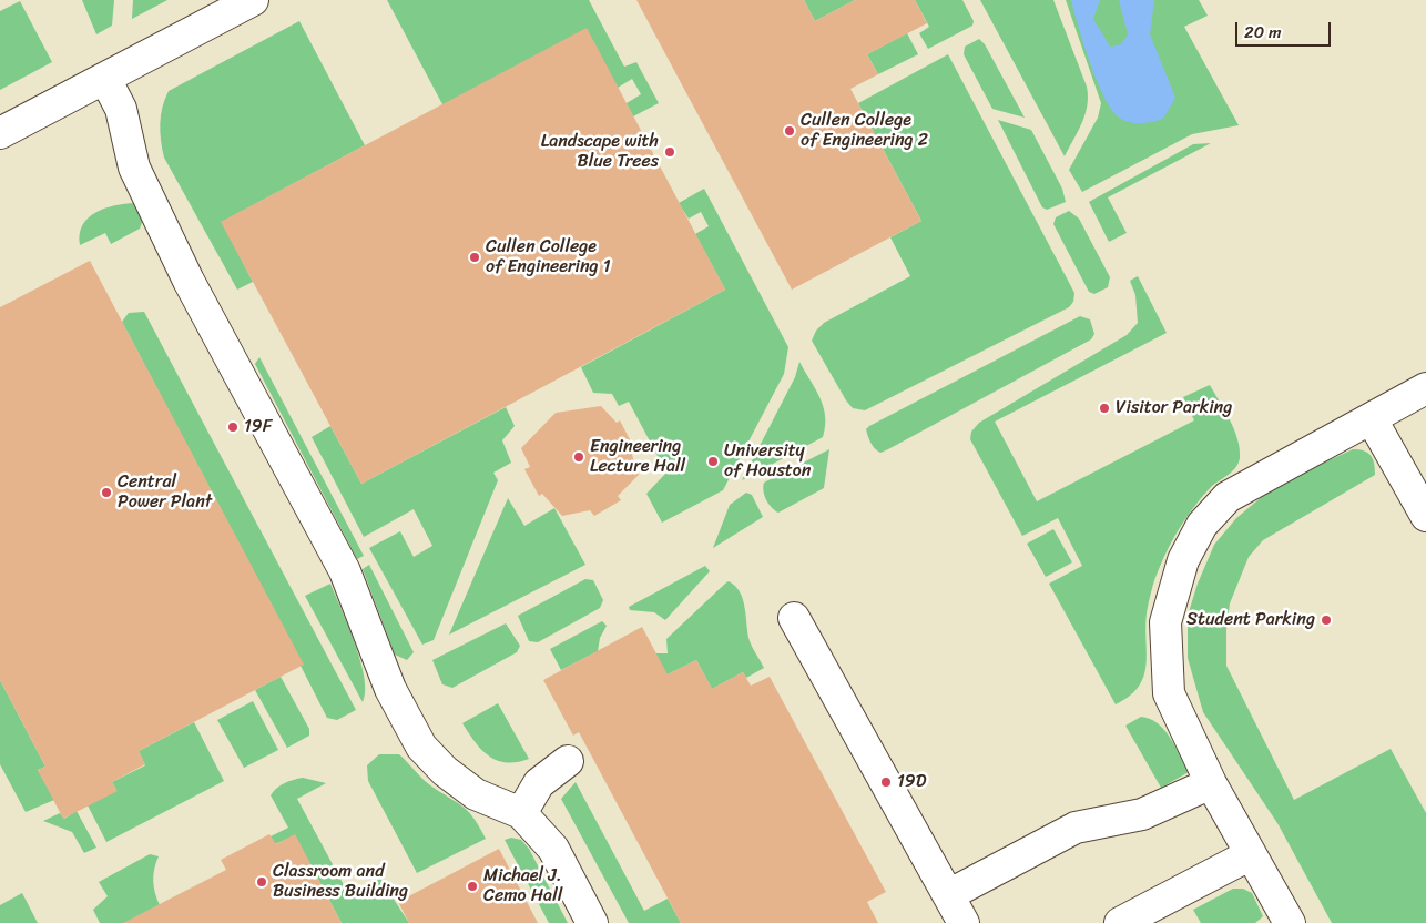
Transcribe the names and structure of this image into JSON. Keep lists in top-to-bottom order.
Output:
{
  "places": [
    "Cullen College of Engineering 2",
    "Landscape with Blue Trees",
    "Cullen College of Engineering 1",
    "Visitor Parking",
    "19F",
    "Engineering Lecture Hall",
    "University of Houston",
    "Central Power Plant",
    "Student Parking",
    "19D",
    "Classroom and Business Building",
    "Michael J. Cemo Hall"
  ],
  "scale_bar": "20 m"
}
